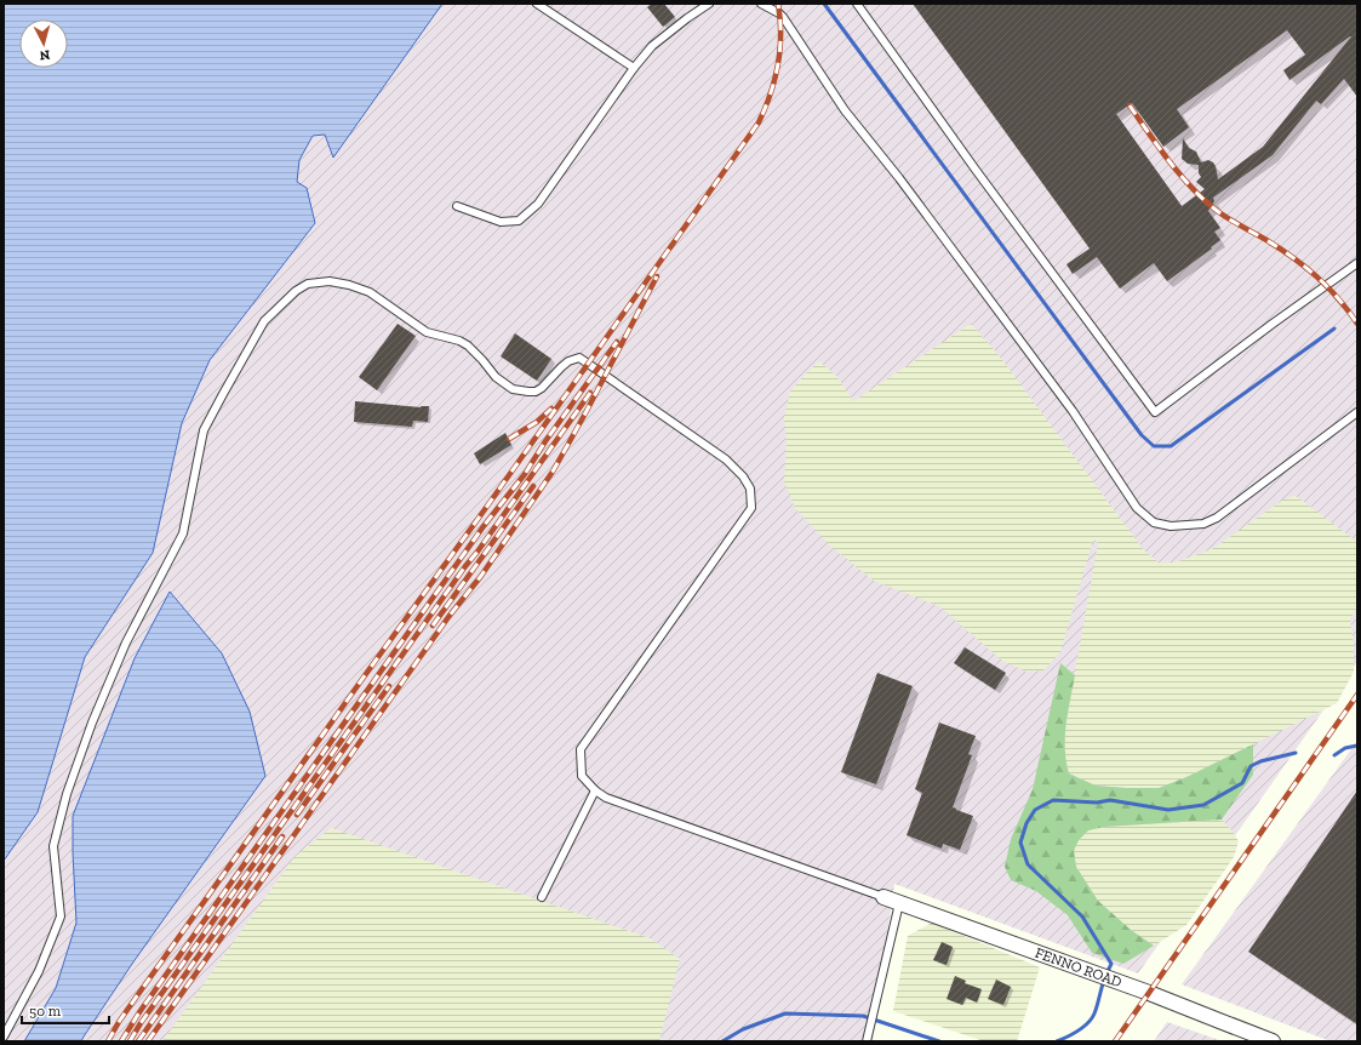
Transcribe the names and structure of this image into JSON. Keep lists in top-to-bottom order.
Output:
{
  "streets": {
    "street": ["FENNO ROAD"]
  },
  "scale_bar": "50 m",
  "north": "bottom"
}
